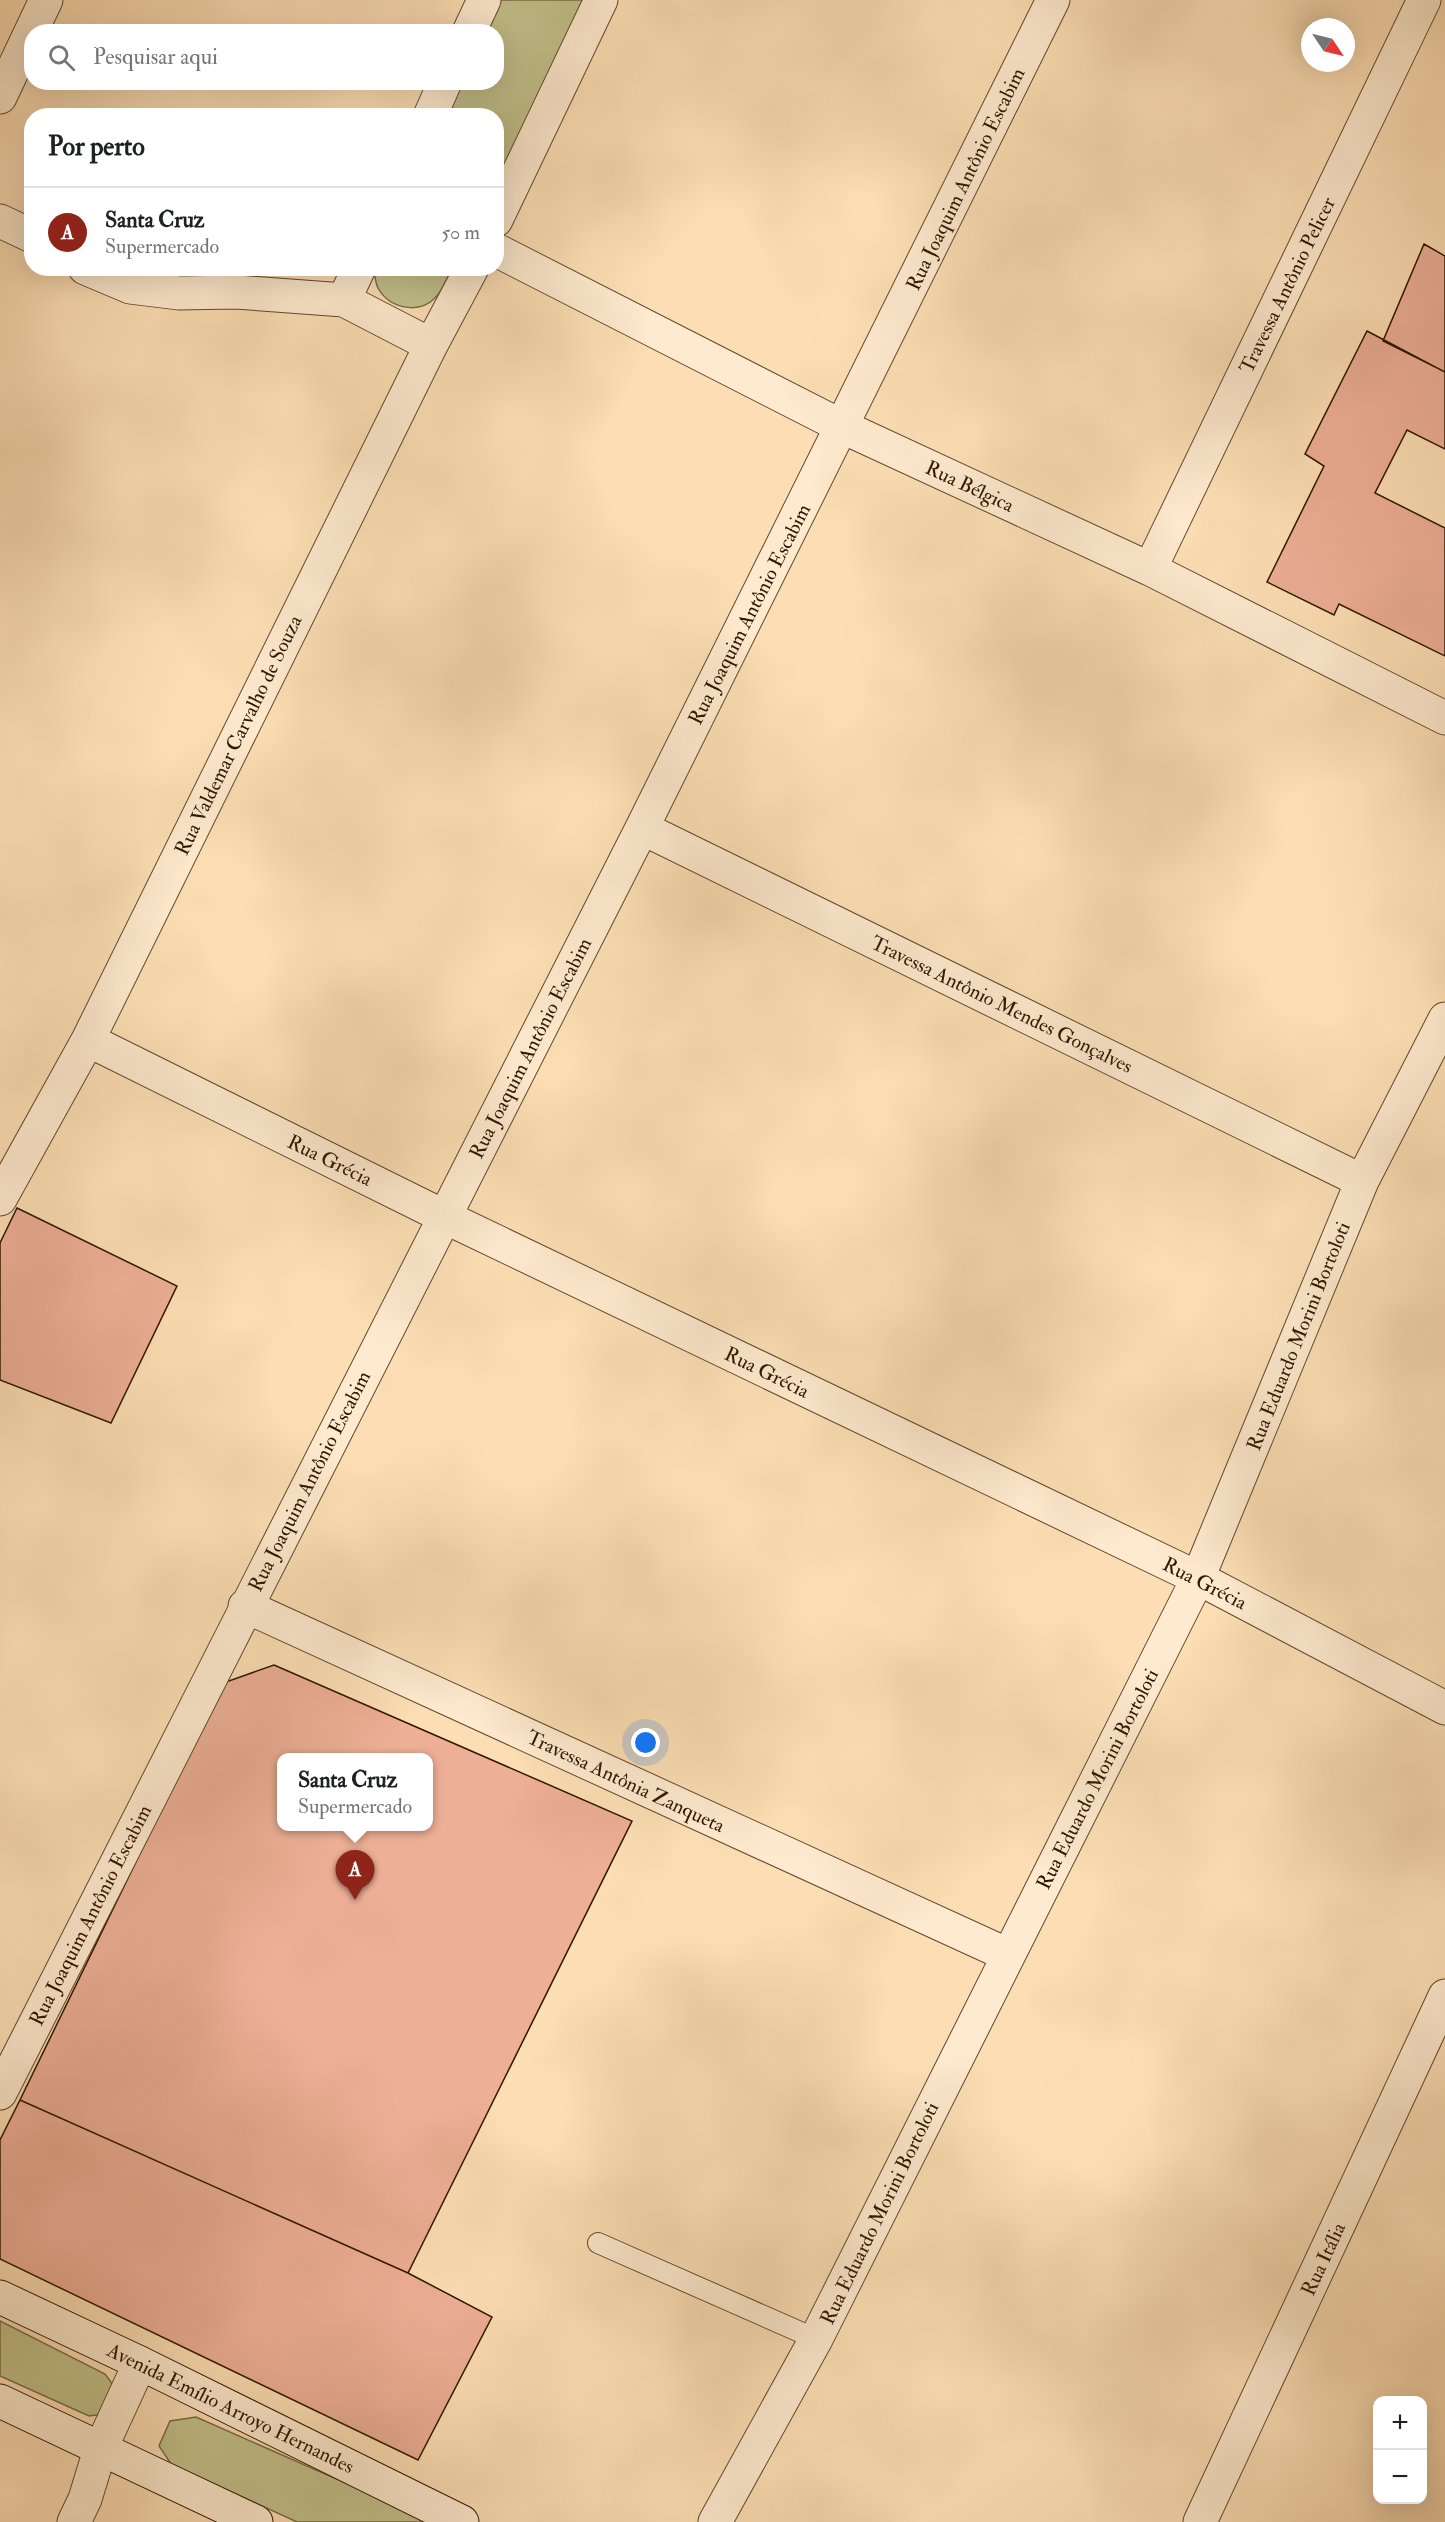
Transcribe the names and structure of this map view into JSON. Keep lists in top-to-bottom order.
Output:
{
  "streets": {
    "street": [
      "Rua Joaquim Antônio Escabim",
      "Travessa Antônio Pelicer",
      "Rua Bélgica",
      "Rua Valdemar Carvalho de Souza",
      "Travessa Antônio Mendes Gonçalves",
      "Rua Grécia",
      "Rua Eduardo Morini Bortoloti",
      "Travessa Antônia Zanqueta",
      "Rua Itália",
      "Avenida Emílio Arroyo Hernandes"
    ]
  },
  "crossings": [
    ["Rua Joaquim Antônio Escabim", "Rua Bélgica"],
    ["Rua Joaquim Antônio Escabim", "Travessa Antônio Mendes Gonçalves"],
    ["Rua Joaquim Antônio Escabim", "Rua Grécia"],
    ["Rua Joaquim Antônio Escabim", "Travessa Antônia Zanqueta"],
    ["Travessa Antônio Pelicer", "Rua Bélgica"],
    ["Rua Valdemar Carvalho de Souza", "Rua Grécia"],
    ["Travessa Antônio Mendes Gonçalves", "Rua Eduardo Morini Bortoloti"],
    ["Rua Grécia", "Rua Eduardo Morini Bortoloti"],
    ["Rua Eduardo Morini Bortoloti", "Travessa Antônia Zanqueta"]
  ],
  "north": "bottom right",
  "page": {
    "search": "Pesquisar aqui",
    "heading": "Por perto",
    "list": [
      {
        "mark": "A",
        "name": "Santa Cruz",
        "note": "Supermercado",
        "value": "50 m"
      }
    ],
    "popup": ["Santa Cruz", "Supermercado"],
    "pins": "A",
    "map_buttons": ["+", "−"]
  }
}
